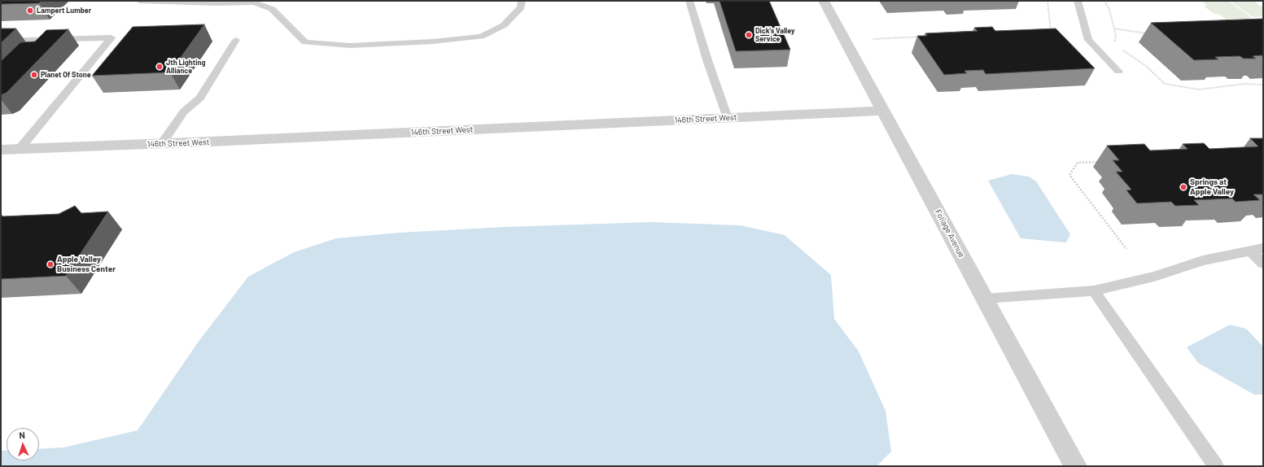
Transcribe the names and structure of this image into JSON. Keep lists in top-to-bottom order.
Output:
{
  "streets": {
    "street": ["146th Street West", "Foliage Avenue"]
  },
  "crossings": [
    ["146th Street West", "Foliage Avenue"]
  ],
  "places": [
    "Lampert Lumber",
    "Dick's Valley Service",
    "Jth Lighting Alliance",
    "Planet Of Stone",
    "Springs at Apple Valley",
    "Apple Valley Business Center"
  ],
  "north": "top"
}
